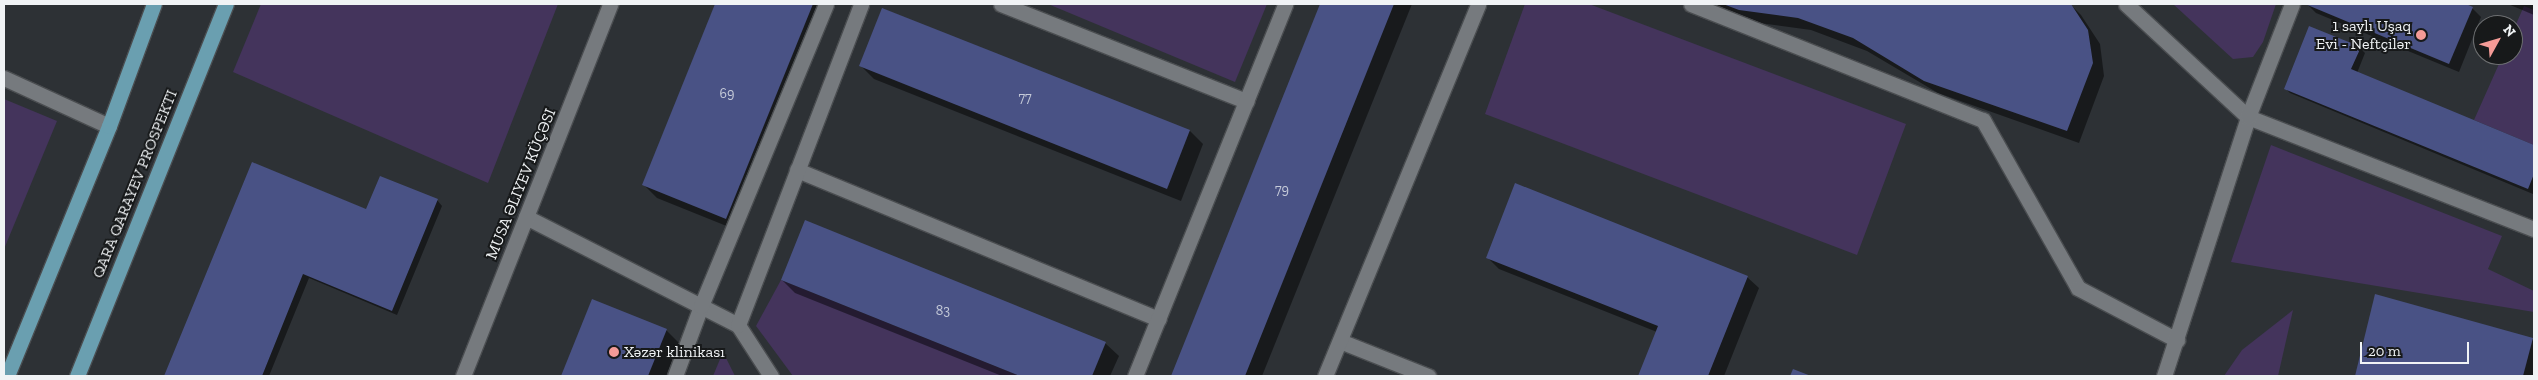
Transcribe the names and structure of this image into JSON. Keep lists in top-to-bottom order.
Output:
{
  "streets": {
    "main road": ["QARA QARAYEV PROSPEKTI"],
    "street": ["MUSA ƏLIYEV KÜÇƏSI"]
  },
  "places": ["1 saylı Uşaq Evi - Neftçilər", "Xəzər klinikası"],
  "house_numbers": [
    "69",
    "77",
    "79",
    "83"
  ],
  "scale_bar": "20 m",
  "north": "top right"
}
